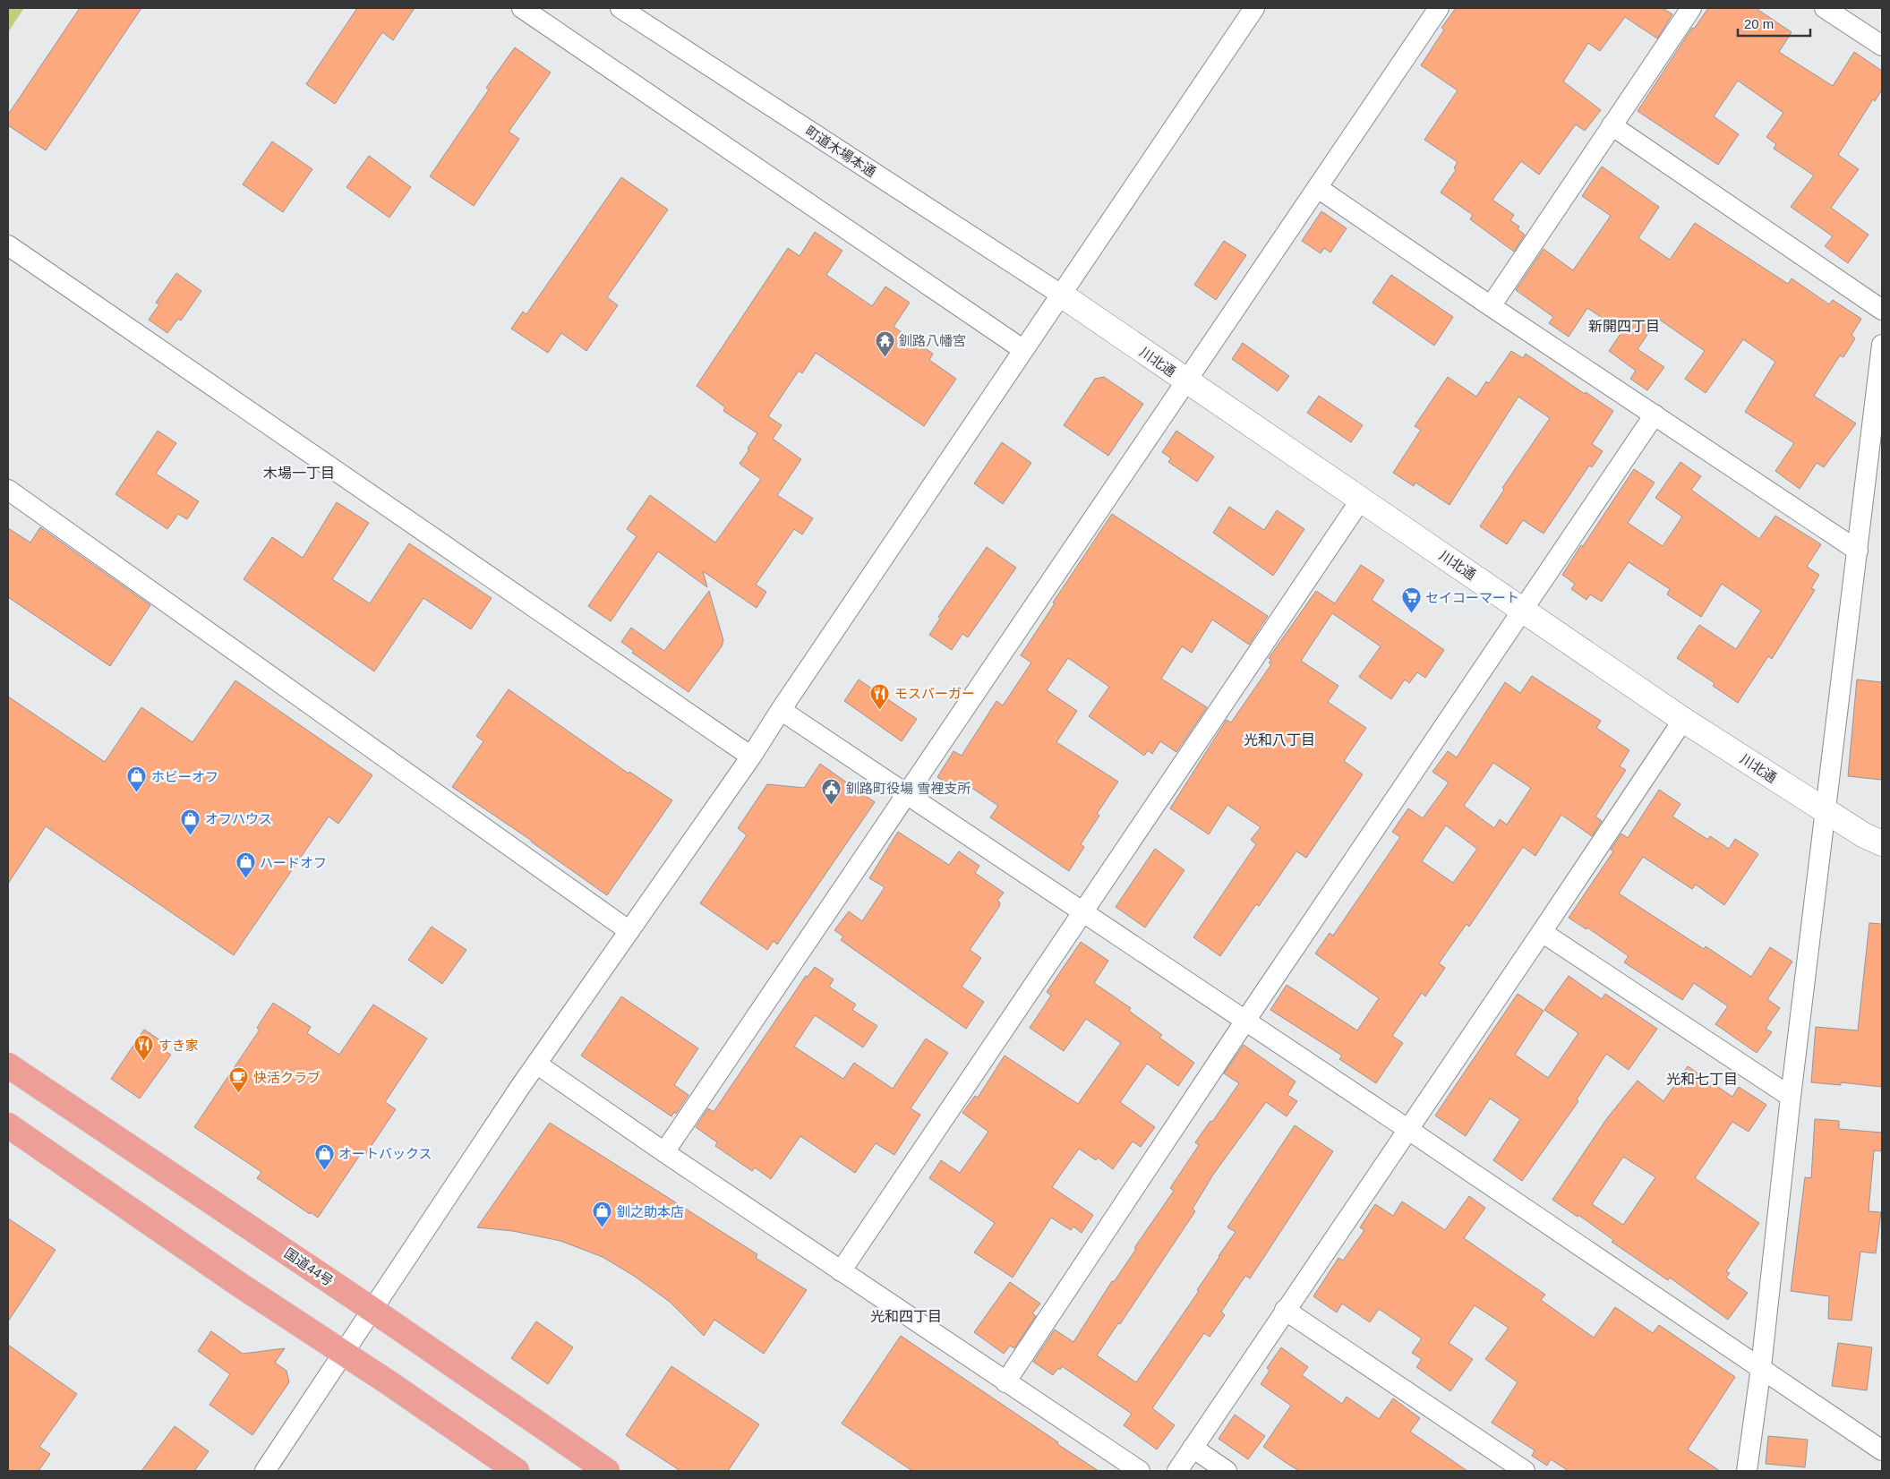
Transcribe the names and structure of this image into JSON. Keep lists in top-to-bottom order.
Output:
{
  "streets": {
    "highway": ["国道44号"],
    "street": ["町道木場本通", "川北通"]
  },
  "crossings": [
    ["町道木場本通", "川北通"]
  ],
  "districts": [
    "新開四丁目",
    "木場一丁目",
    "光和八丁目",
    "光和七丁目",
    "光和四丁目"
  ],
  "places": {
    "temple": ["釧路八幡宮"],
    "supermarket": ["セイコーマート"],
    "restaurant": ["モスバーガー", "すき家"],
    "shop": [
      "ホビーオフ",
      "オフハウス",
      "ハードオフ",
      "オートバックス",
      "釧之助本店"
    ],
    "public building": ["釧路町役場 雪裡支所"],
    "cafe": ["快活クラブ"]
  },
  "scale_bar": "20 m"
}
